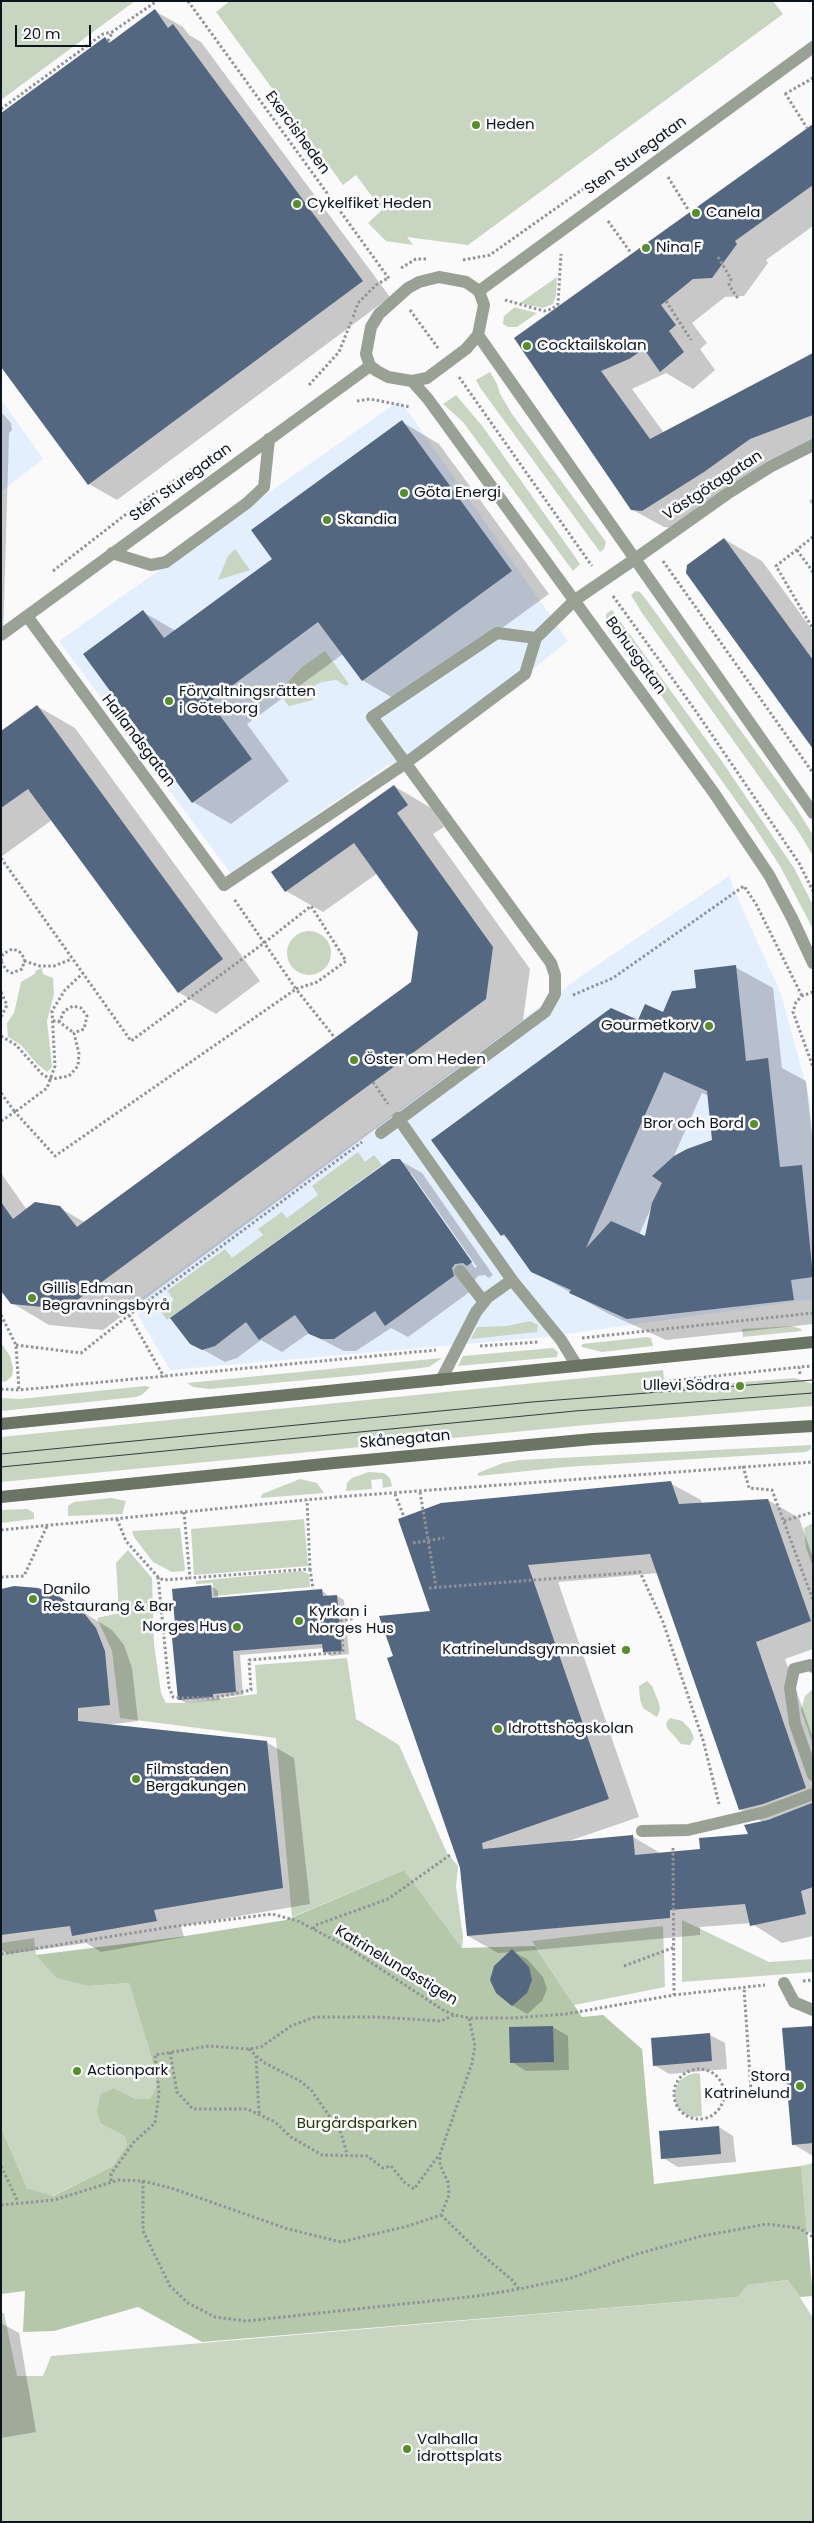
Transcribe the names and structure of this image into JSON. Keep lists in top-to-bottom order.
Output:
{
  "streets": {
    "main road": ["Skånegatan"],
    "street": [
      "Sten Sturegatan",
      "Västgötagatan",
      "Bohusgatan",
      "Hallandsgatan"
    ],
    "path": ["Exercisheden", "Katrinelundsstigen"]
  },
  "crossings": [
    ["Sten Sturegatan", "Hallandsgatan"],
    ["Västgötagatan", "Bohusgatan"]
  ],
  "parks": ["Burgårdsparken"],
  "places": [
    "Heden",
    "Cykelfiket Heden",
    "Canela",
    "Nina F",
    "Cocktailskolan",
    "Göta Energi",
    "Skandia",
    "Förvaltningsrätten i Göteborg",
    "Gourmetkorv",
    "Öster om Heden",
    "Bror och Bord",
    "Gillis Edman Begravningsbyrå",
    "Ullevi Södra",
    "Danilo Restaurang & Bar",
    "Kyrkan i Norges Hus",
    "Norges Hus",
    "Katrinelundsgymnasiet",
    "Idrottshögskolan",
    "Filmstaden Bergakungen",
    "Actionpark",
    "Stora Katrinelund",
    "Valhalla idrottsplats"
  ],
  "scale_bar": "20 m"
}
